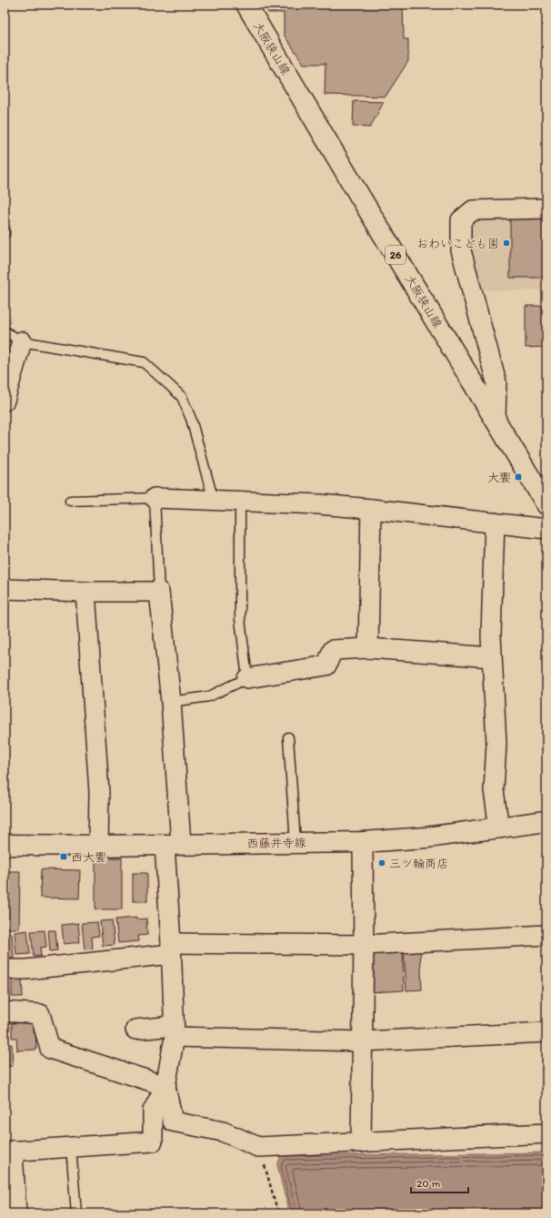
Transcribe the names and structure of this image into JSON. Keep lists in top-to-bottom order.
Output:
{
  "streets": {
    "main road": ["大阪狭山線", "26", "西藤井寺線"]
  },
  "places": {
    "other": ["おわいこども園", "三ツ輪商店"],
    "transit": ["大饗", "西大饗"]
  },
  "scale_bar": "20 m"
}
